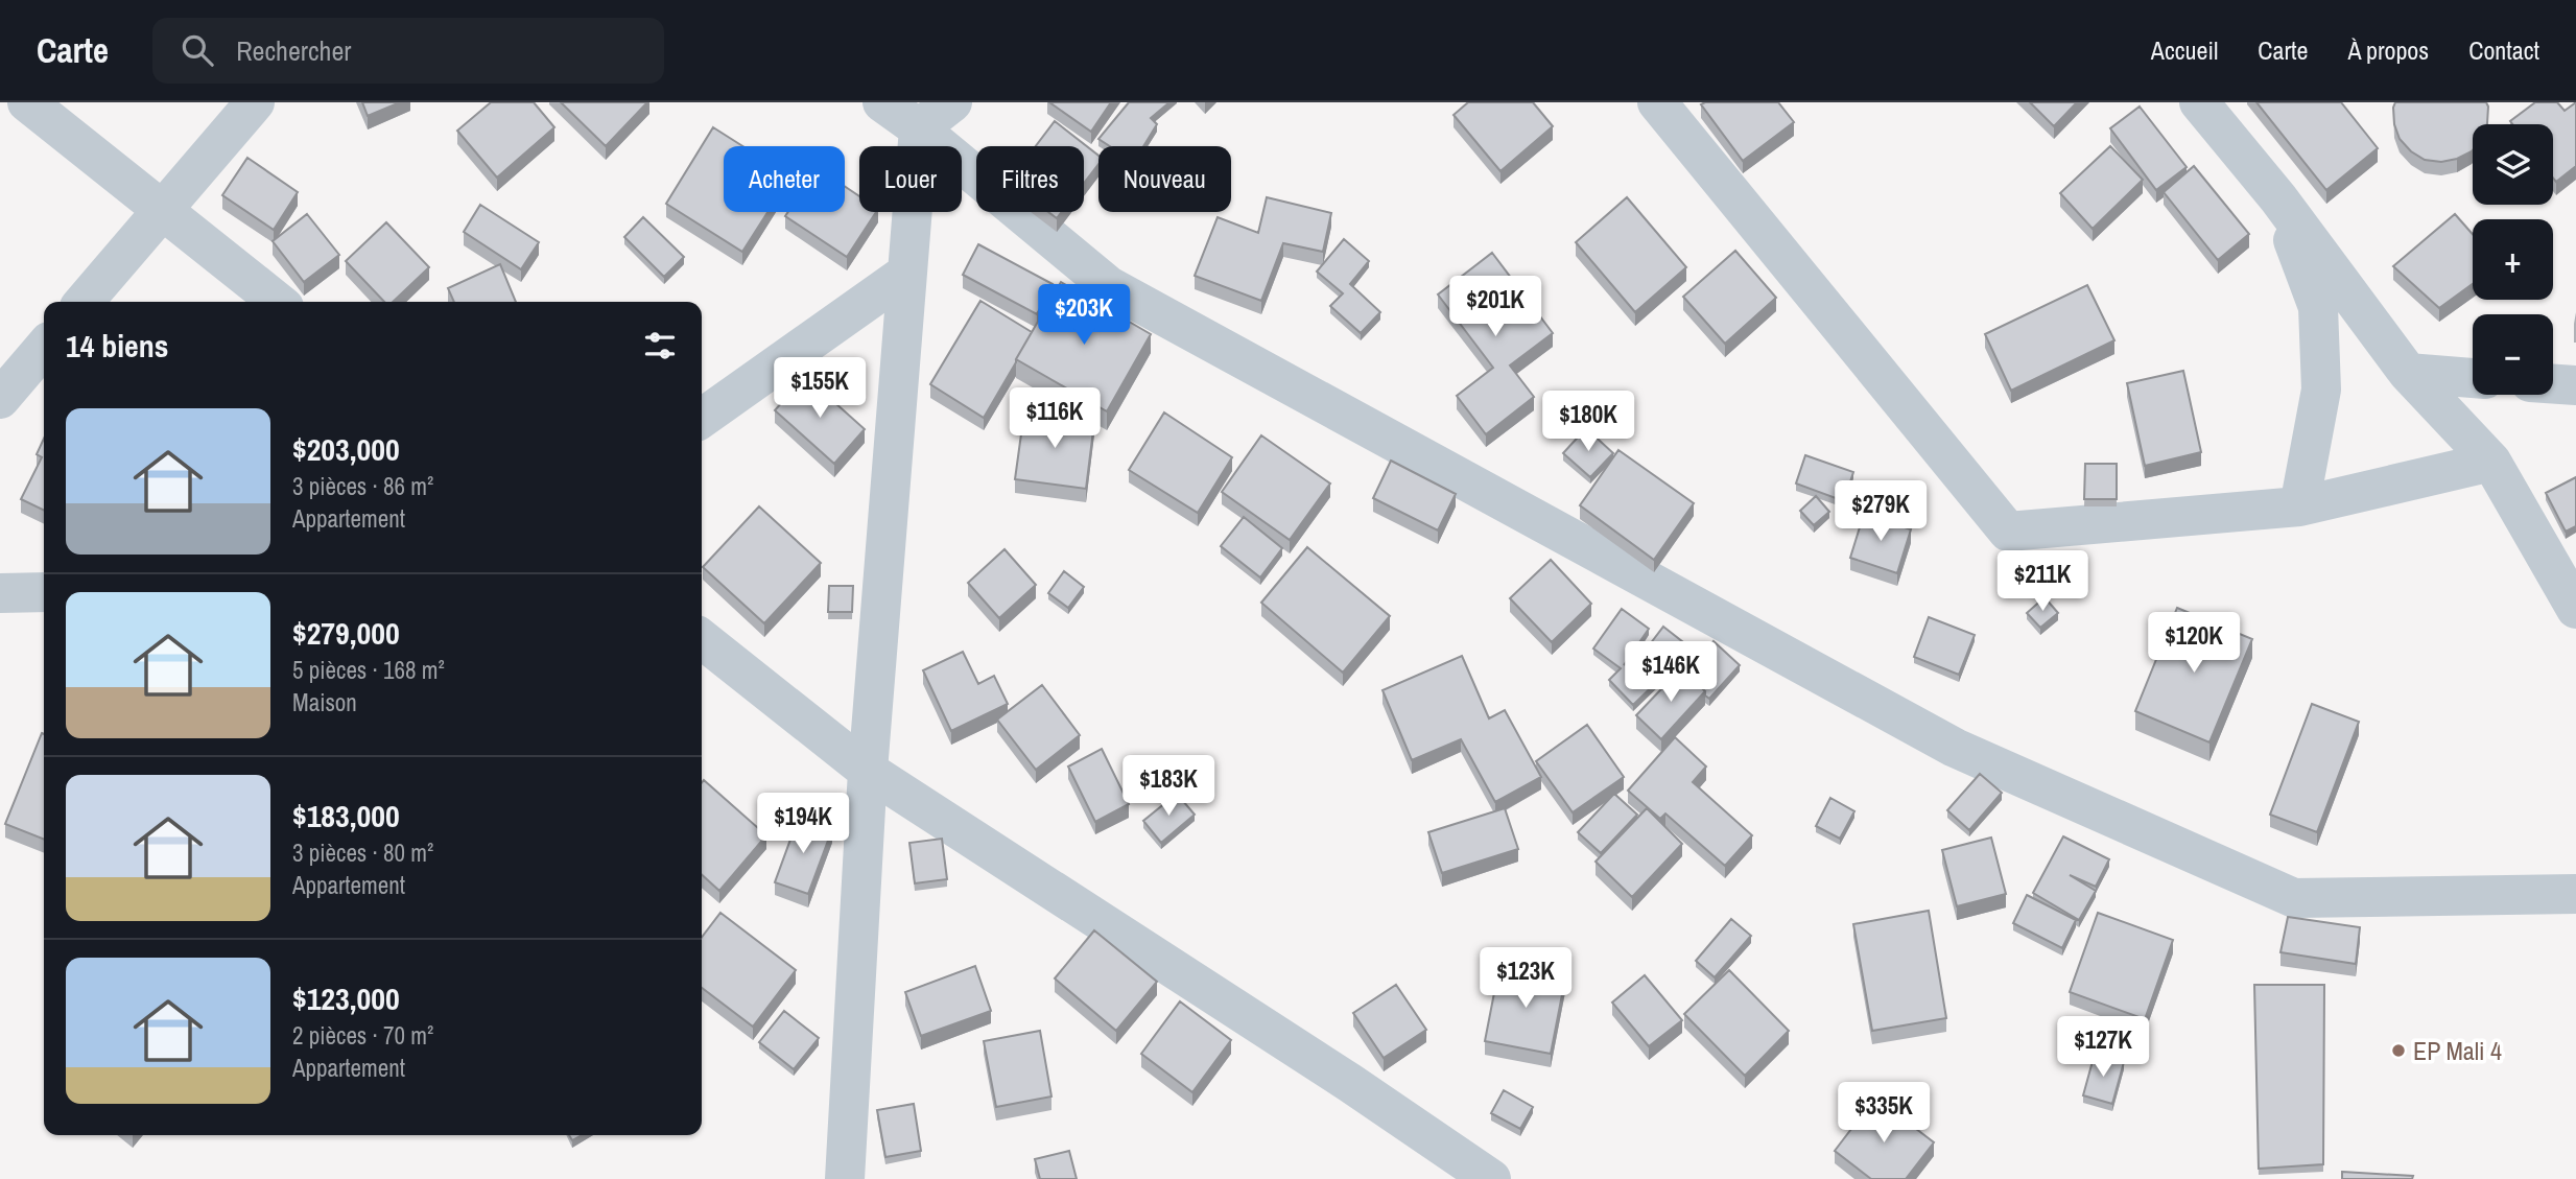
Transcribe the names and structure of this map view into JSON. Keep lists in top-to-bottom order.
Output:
{
  "places": ["EP Mali 4"],
  "page": {
    "header": "Carte",
    "search": "Rechercher",
    "nav": [
      "Accueil",
      "Carte",
      "À propos",
      "Contact"
    ],
    "map_buttons": ["+", "−"],
    "chip": [
      "Acheter",
      "Louer",
      "Filtres",
      "Nouveau"
    ],
    "price": [
      "$201K",
      "$203K",
      "$155K",
      "$116K",
      "$180K",
      "$279K",
      "$211K",
      "$120K",
      "$146K",
      "$183K",
      "$194K",
      "$123K",
      "$127K",
      "$335K"
    ],
    "heading": "14 biens",
    "list": [
      {
        "name": "$203,000",
        "note": "3 pièces · 86 m² · Appartement"
      },
      {
        "name": "$279,000",
        "note": "5 pièces · 168 m² · Maison"
      },
      {
        "name": "$183,000",
        "note": "3 pièces · 80 m² · Appartement"
      },
      {
        "name": "$123,000",
        "note": "2 pièces · 70 m² · Appartement"
      }
    ]
  }
}
